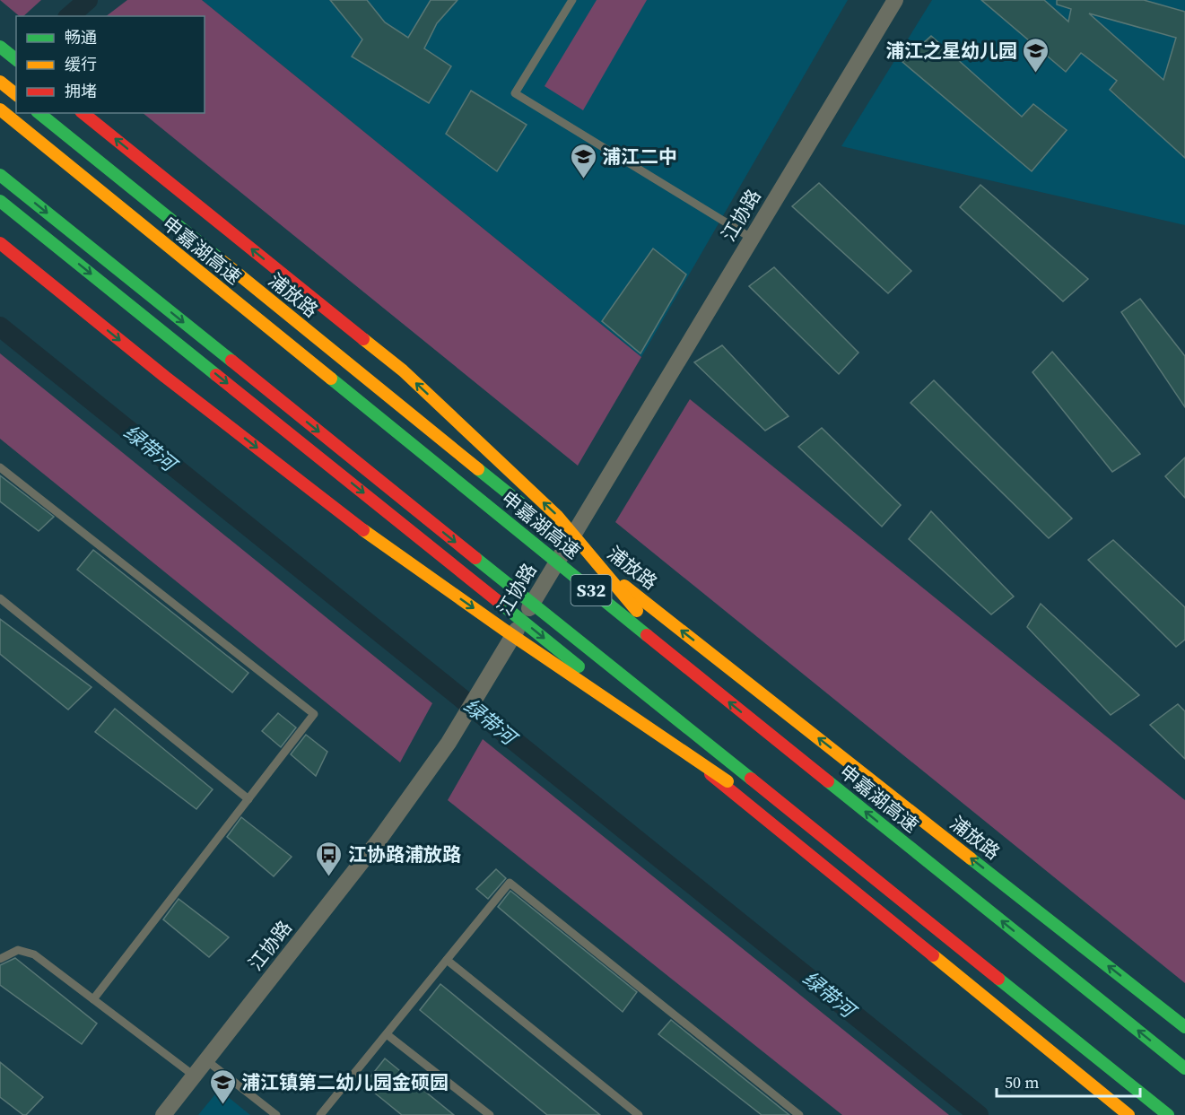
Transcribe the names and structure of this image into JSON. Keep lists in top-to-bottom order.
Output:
{
  "streets": {
    "main road": ["申嘉湖高速", "浦放路", "S32"],
    "street": ["江协路"]
  },
  "crossings": [
    ["江协路", "浦放路"]
  ],
  "water": ["绿带河"],
  "places": {
    "school or university": ["浦江之星幼儿园", "浦江二中", "浦江镇第二幼儿园金硕园"],
    "bus stop": ["江协路浦放路"]
  },
  "legend": ["畅通", "缓行", "拥堵"],
  "scale_bar": "50 m"
}
